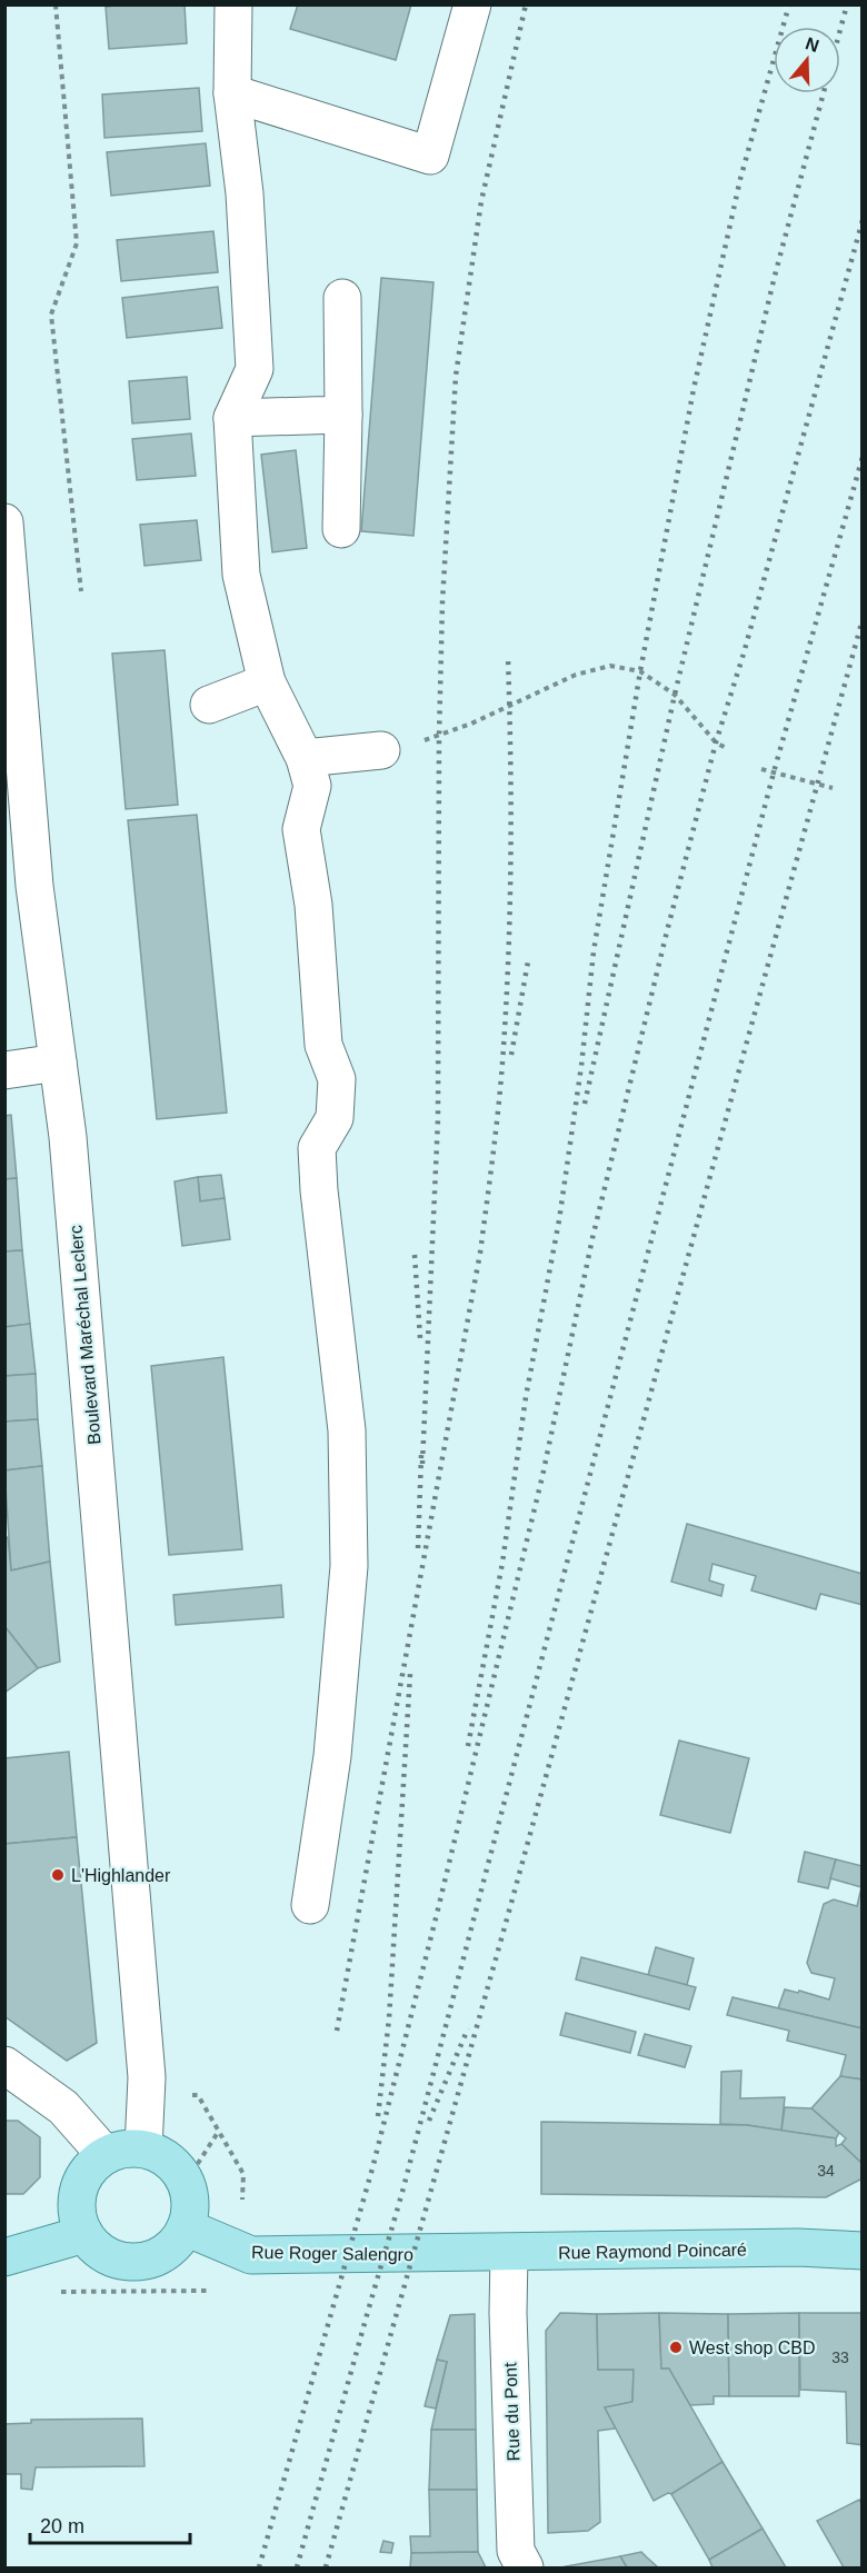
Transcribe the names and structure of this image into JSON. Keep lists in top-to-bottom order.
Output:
{
  "streets": {
    "main road": ["Rue Raymond Poincaré", "Rue Roger Salengro"],
    "street": ["Boulevard Maréchal Leclerc", "Rue du Pont"]
  },
  "crossings": [
    ["Boulevard Maréchal Leclerc", "Rue Roger Salengro"],
    ["Rue Raymond Poincaré", "Rue Roger Salengro"],
    ["Rue Raymond Poincaré", "Rue du Pont"]
  ],
  "places": ["L'Highlander", "West shop CBD"],
  "house_numbers": ["34", "33"],
  "scale_bar": "20 m",
  "north": "top"
}
